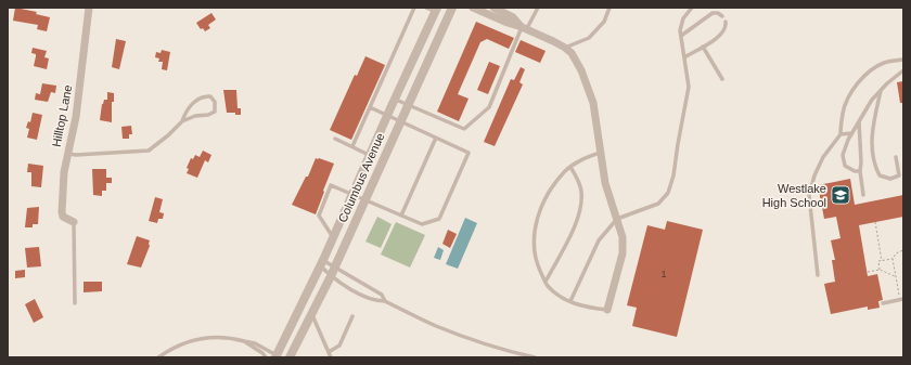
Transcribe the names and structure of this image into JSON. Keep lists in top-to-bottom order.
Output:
{
  "streets": {
    "street": ["Hilltop Lane", "Columbus Avenue"]
  },
  "places": {
    "school or university": ["Westlake High School"]
  },
  "house_numbers": ["1"]
}
